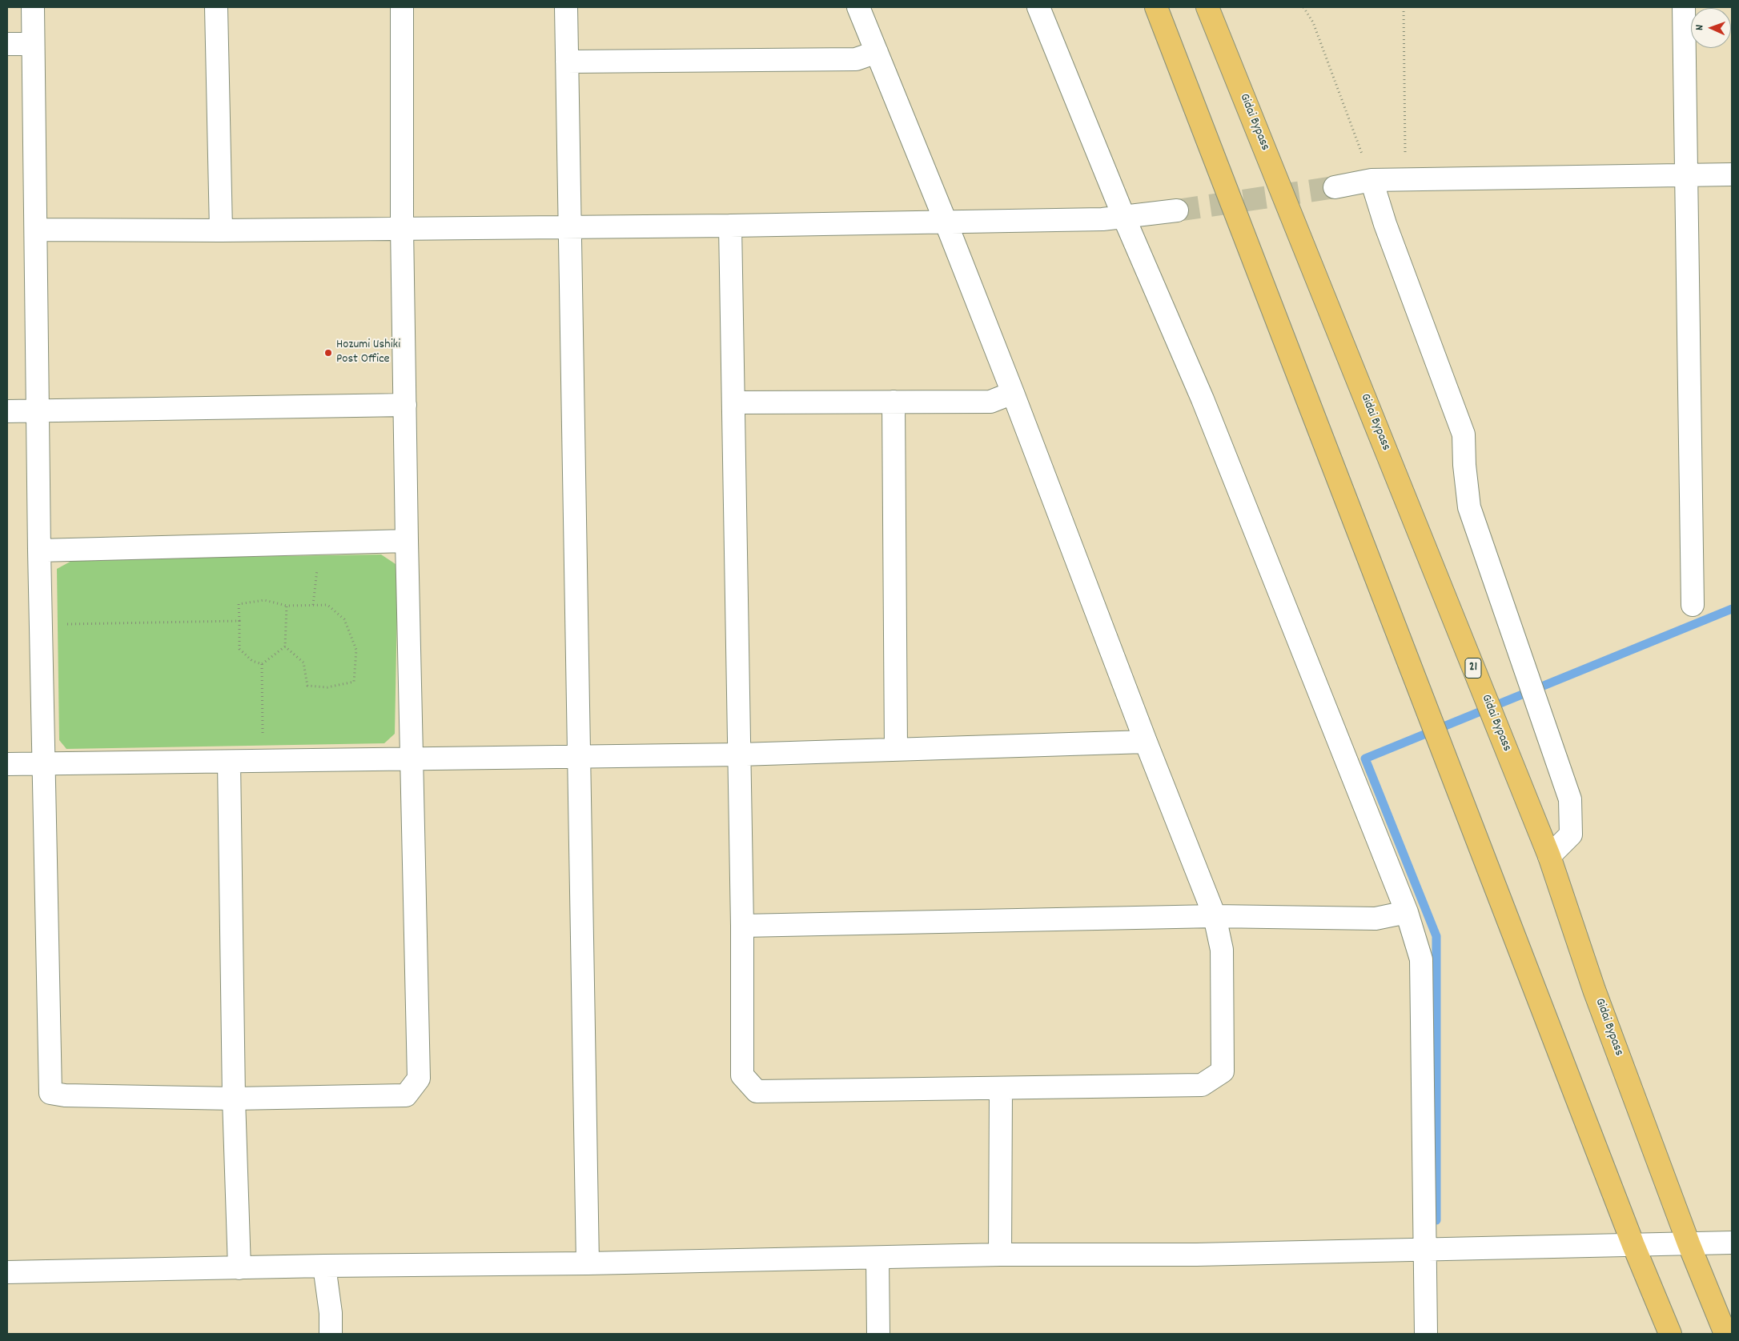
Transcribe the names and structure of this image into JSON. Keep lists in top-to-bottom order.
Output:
{
  "streets": {
    "highway": ["Gidai Bypass", "21"]
  },
  "places": ["Hozumi Ushiki Post Office"],
  "north": "left"
}
